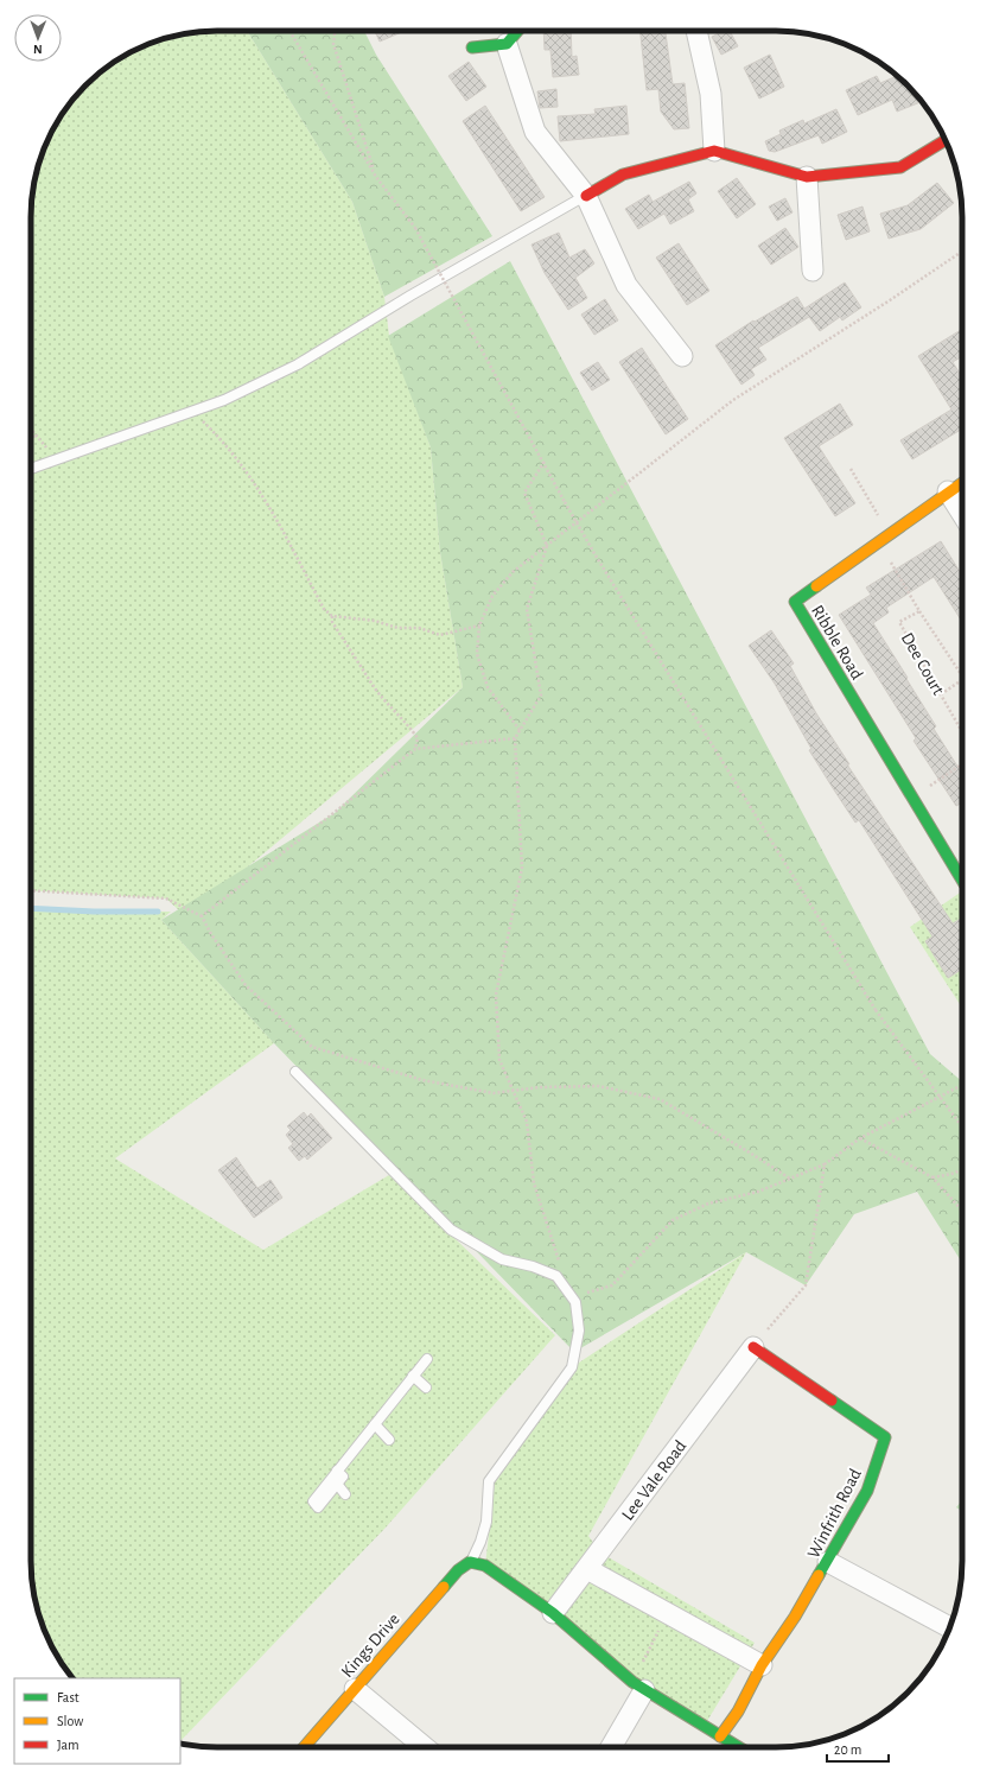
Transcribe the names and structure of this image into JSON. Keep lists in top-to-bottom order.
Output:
{
  "streets": {
    "street": [
      "Ribble Road",
      "Lee Vale Road",
      "Winfrith Road",
      "Kings Drive"
    ],
    "path": ["Dee Court"]
  },
  "crossings": [
    ["Ribble Road", "Dee Court"],
    ["Lee Vale Road", "Winfrith Road"]
  ],
  "legend": ["Fast", "Slow", "Jam"],
  "scale_bar": "20 m",
  "north": "bottom"
}
